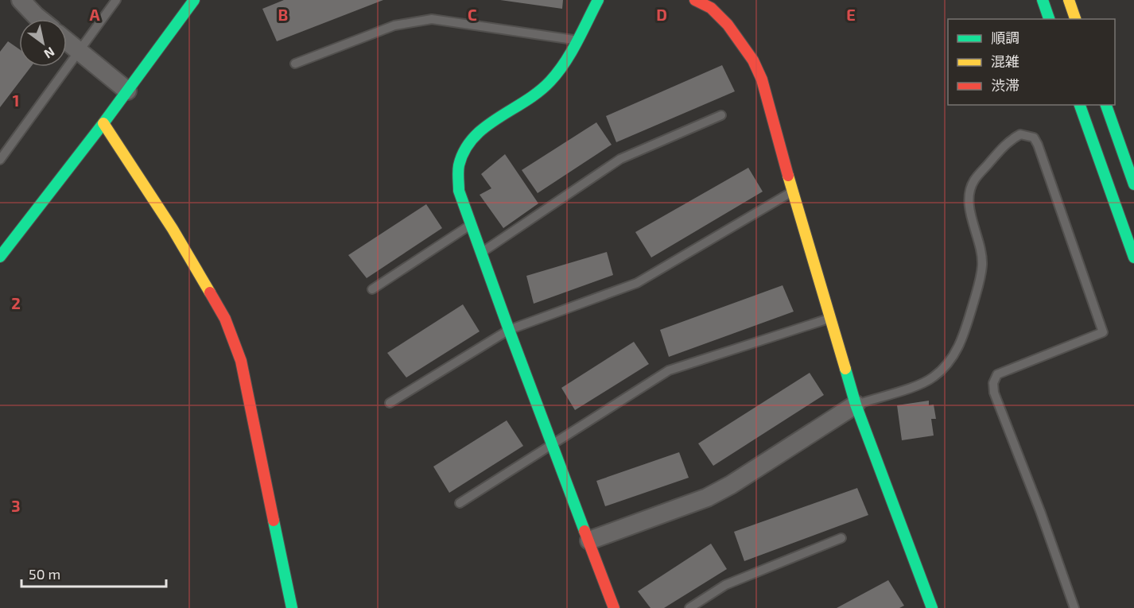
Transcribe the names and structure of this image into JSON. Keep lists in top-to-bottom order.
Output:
{
  "legend": ["順調", "混雑", "渋滞"],
  "scale_bar": "50 m",
  "north": "bottom right",
  "grid": {
    "columns": [
      "A",
      "B",
      "C",
      "D",
      "E"
    ],
    "rows": ["1", "2", "3"]
  }
}
